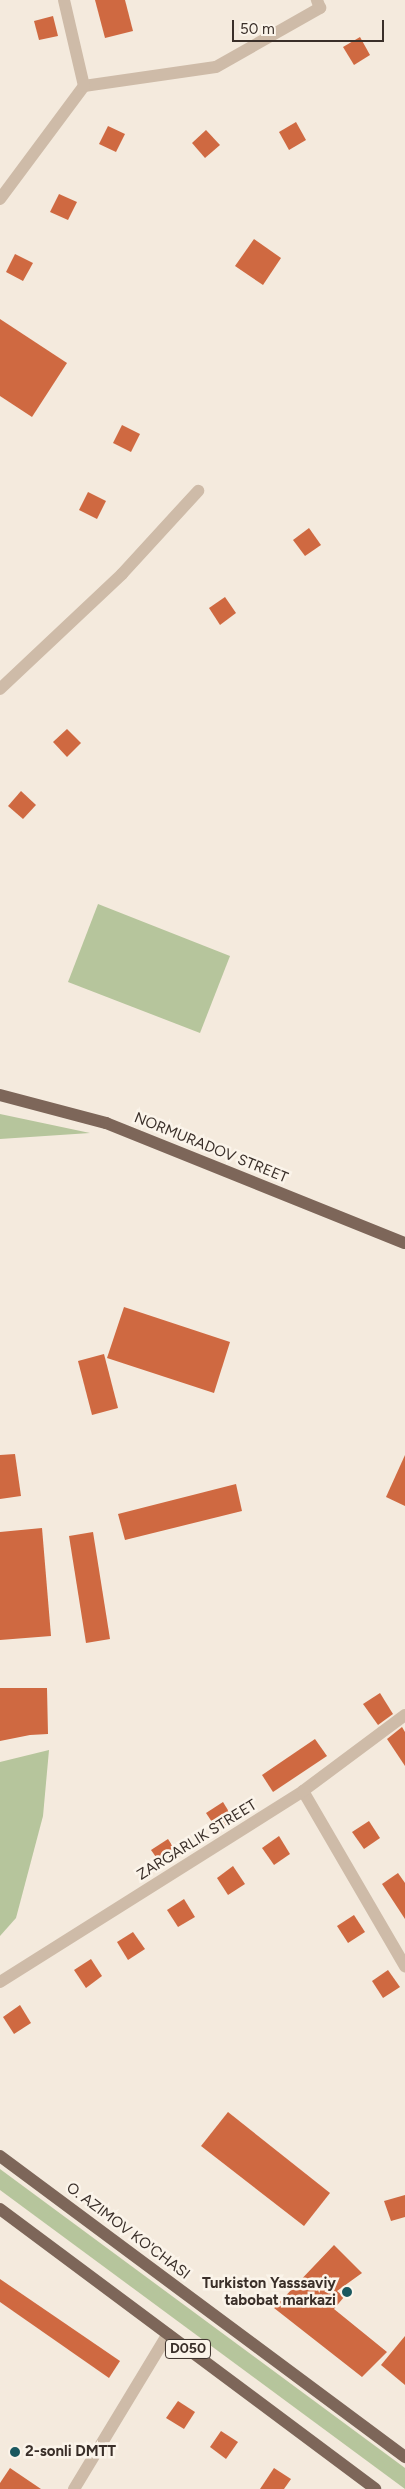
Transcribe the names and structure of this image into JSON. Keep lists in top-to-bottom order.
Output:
{
  "streets": {
    "main road": ["NORMURADOV STREET", "O. AZIMOV KO'CHASI", "D050"],
    "street": ["ZARGARLIK STREET"]
  },
  "places": ["Turkiston Yasssaviy tabobat markazi", "2-sonli DMTT"],
  "scale_bar": "50 m"
}
